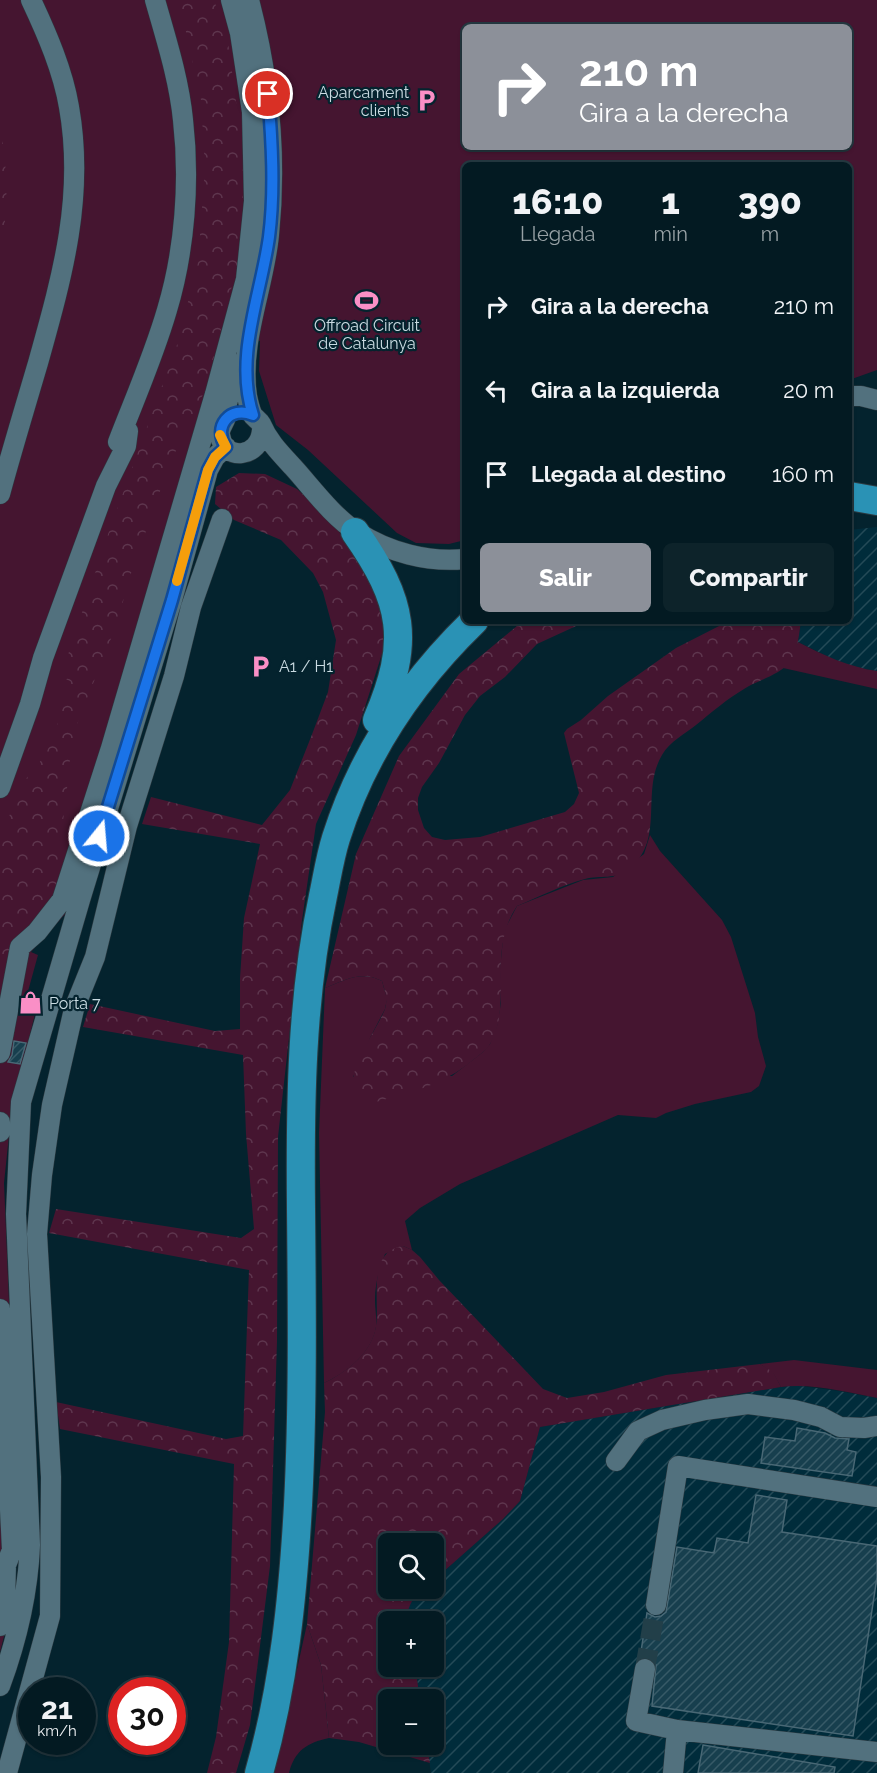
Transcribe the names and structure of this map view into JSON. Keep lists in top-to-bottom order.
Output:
{
  "places": {
    "parking": ["Aparcament clients", "A1 / H1"],
    "sports": ["Offroad Circuit de Catalunya"],
    "shop": ["Porta 7"]
  },
  "page": {
    "turn": ["210 m", "Gira a la derecha"],
    "eta": [
      "16:10",
      "Llegada",
      "1",
      "min",
      "390",
      "m"
    ],
    "list": [
      {
        "name": "Gira a la derecha",
        "value": "210 m"
      },
      {
        "name": "Gira a la izquierda",
        "value": "20 m"
      },
      {
        "name": "Llegada al destino",
        "value": "160 m"
      }
    ],
    "buttons": ["Salir", "Compartir"],
    "map_buttons": ["+", "−"],
    "speed": "21 km/h",
    "limit": "30"
  }
}
